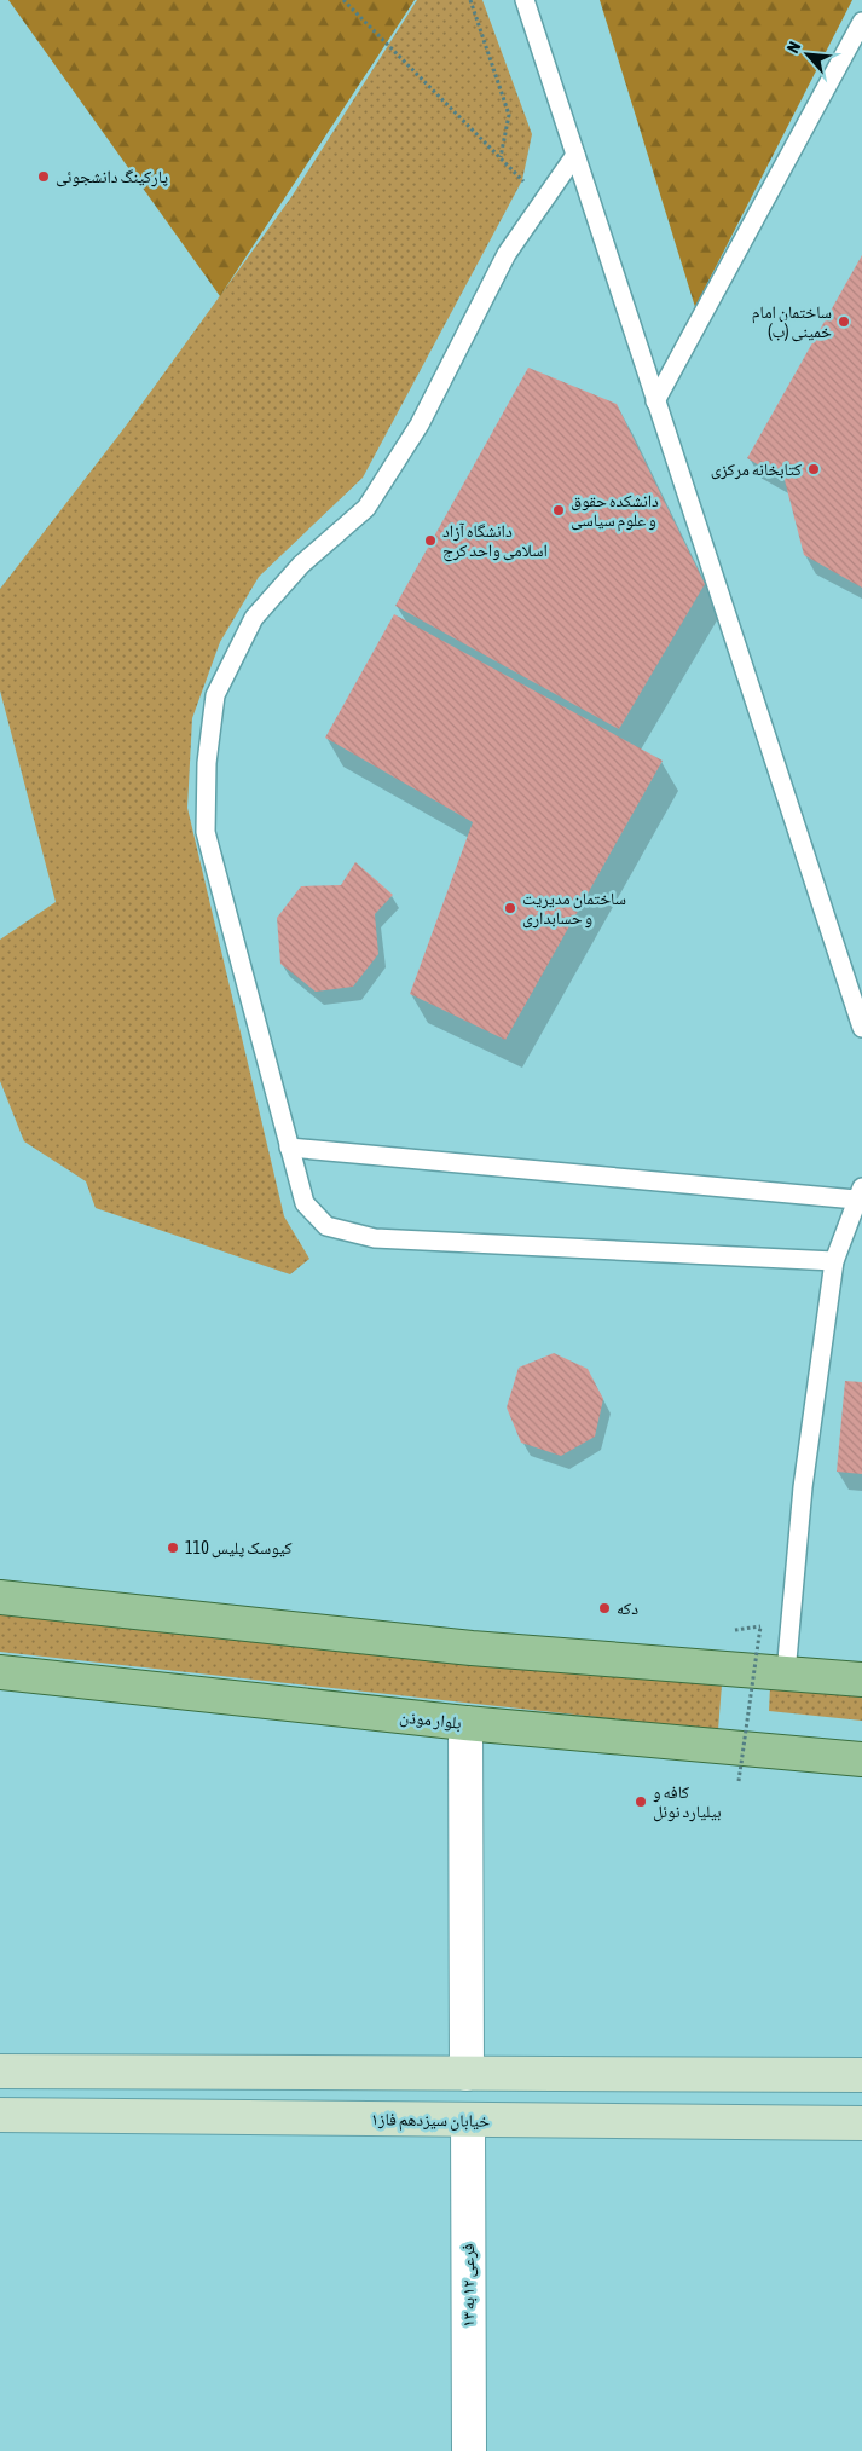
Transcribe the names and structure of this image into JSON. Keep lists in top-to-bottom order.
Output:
{
  "streets": {
    "main road": ["بلوار موذن", "خیابان سیزدهم فاز۱"],
    "street": ["فرعی ۱۲ به ۱۳"]
  },
  "crossings": [
    ["خیابان سیزدهم فاز۱", "فرعی ۱۲ به ۱۳"]
  ],
  "places": [
    "پارکینگ دانشجوئی",
    "ساختمان امام خمینی (ب)",
    "کتابخانه مرکزی",
    "دانشکده حقوق و علوم سیاسی",
    "دانشگاه آزاد اسلامی واحد کرج",
    "ساختمان مدیریت و حسابداری",
    "کیوسک پلیس 110",
    "دکه",
    "کافه و بیلیارد نوئل"
  ],
  "north": "top left"
}
